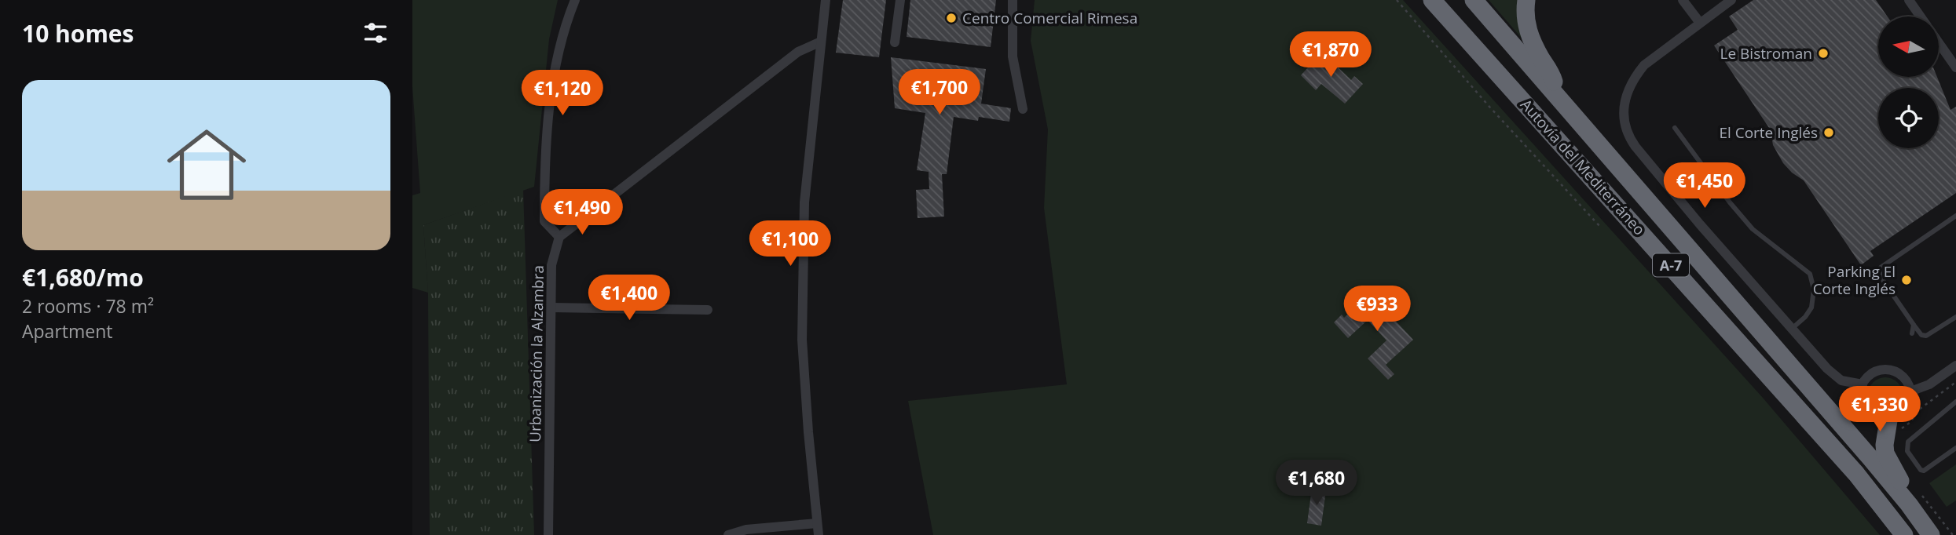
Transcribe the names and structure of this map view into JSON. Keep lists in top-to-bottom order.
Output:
{
  "streets": {
    "highway": ["Autovía del Mediterráneo", "A-7"],
    "street": ["Urbanización la Alzambra"]
  },
  "places": [
    "Centro Comercial Rimesa",
    "Le Bistroman",
    "El Corte Inglés",
    "Parking El Corte Inglés"
  ],
  "north": "left",
  "page": {
    "heading": "10 homes",
    "price": [
      "€1,870",
      "€1,700",
      "€1,120",
      "€1,450",
      "€1,490",
      "€1,100",
      "€1,400",
      "€933",
      "€1,330",
      "€1,680"
    ],
    "list": [
      {
        "name": "€1,680/mo",
        "note": "2 rooms · 78 m² · Apartment"
      }
    ]
  }
}
